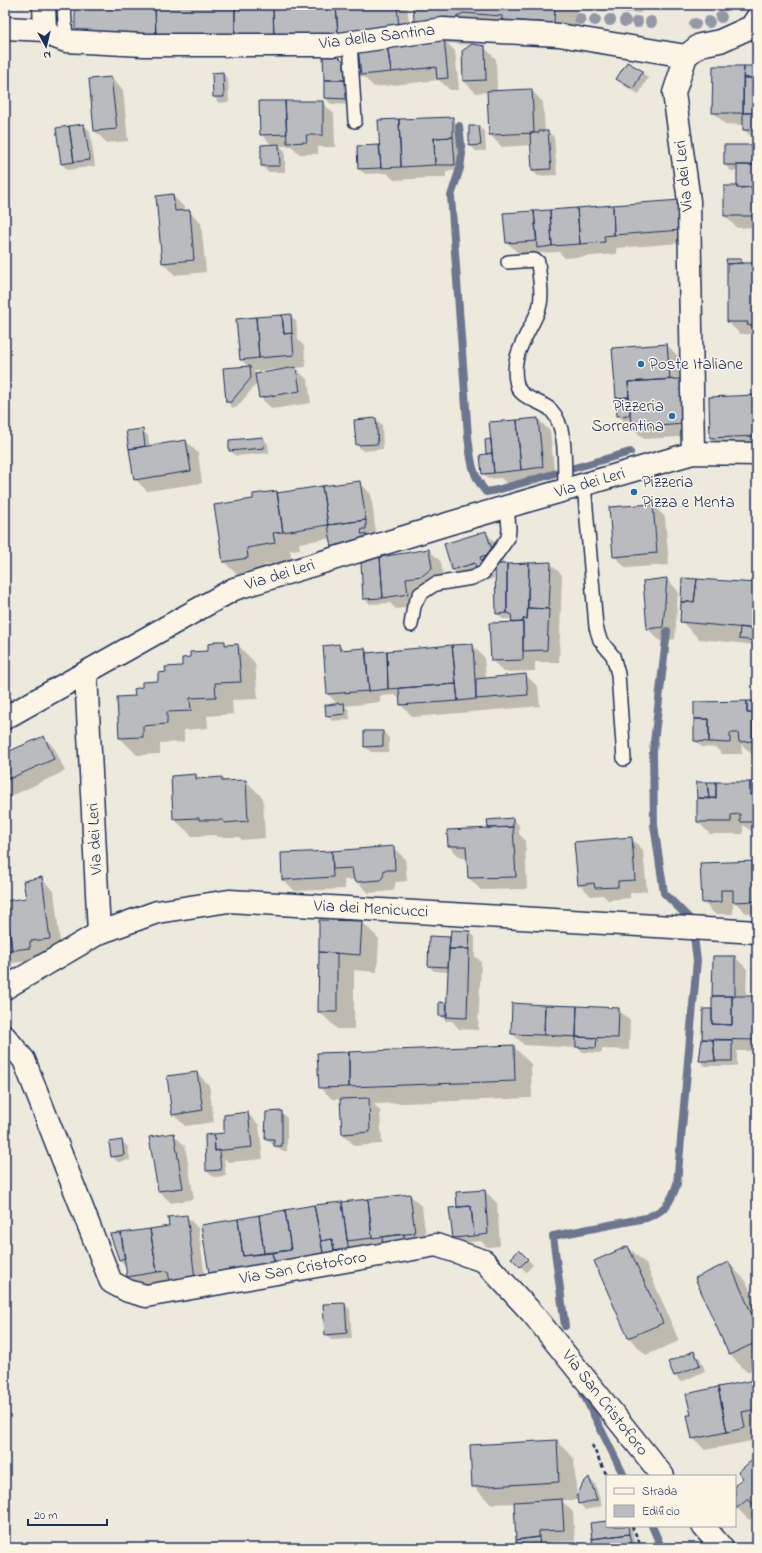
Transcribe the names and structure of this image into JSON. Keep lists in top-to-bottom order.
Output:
{
  "streets": {
    "street": [
      "Via della Santina",
      "Via dei Leri",
      "Via dei Menicucci",
      "Via San Cristoforo"
    ]
  },
  "crossings": [
    ["Via della Santina", "Via dei Leri"],
    ["Via dei Leri", "Via dei Menicucci"]
  ],
  "places": ["Poste Italiane", "Pizzeria Sorrentina", "Pizzeria Pizza e Menta"],
  "legend": ["Strada", "Edificio"],
  "scale_bar": "20 m",
  "north": "bottom"
}
